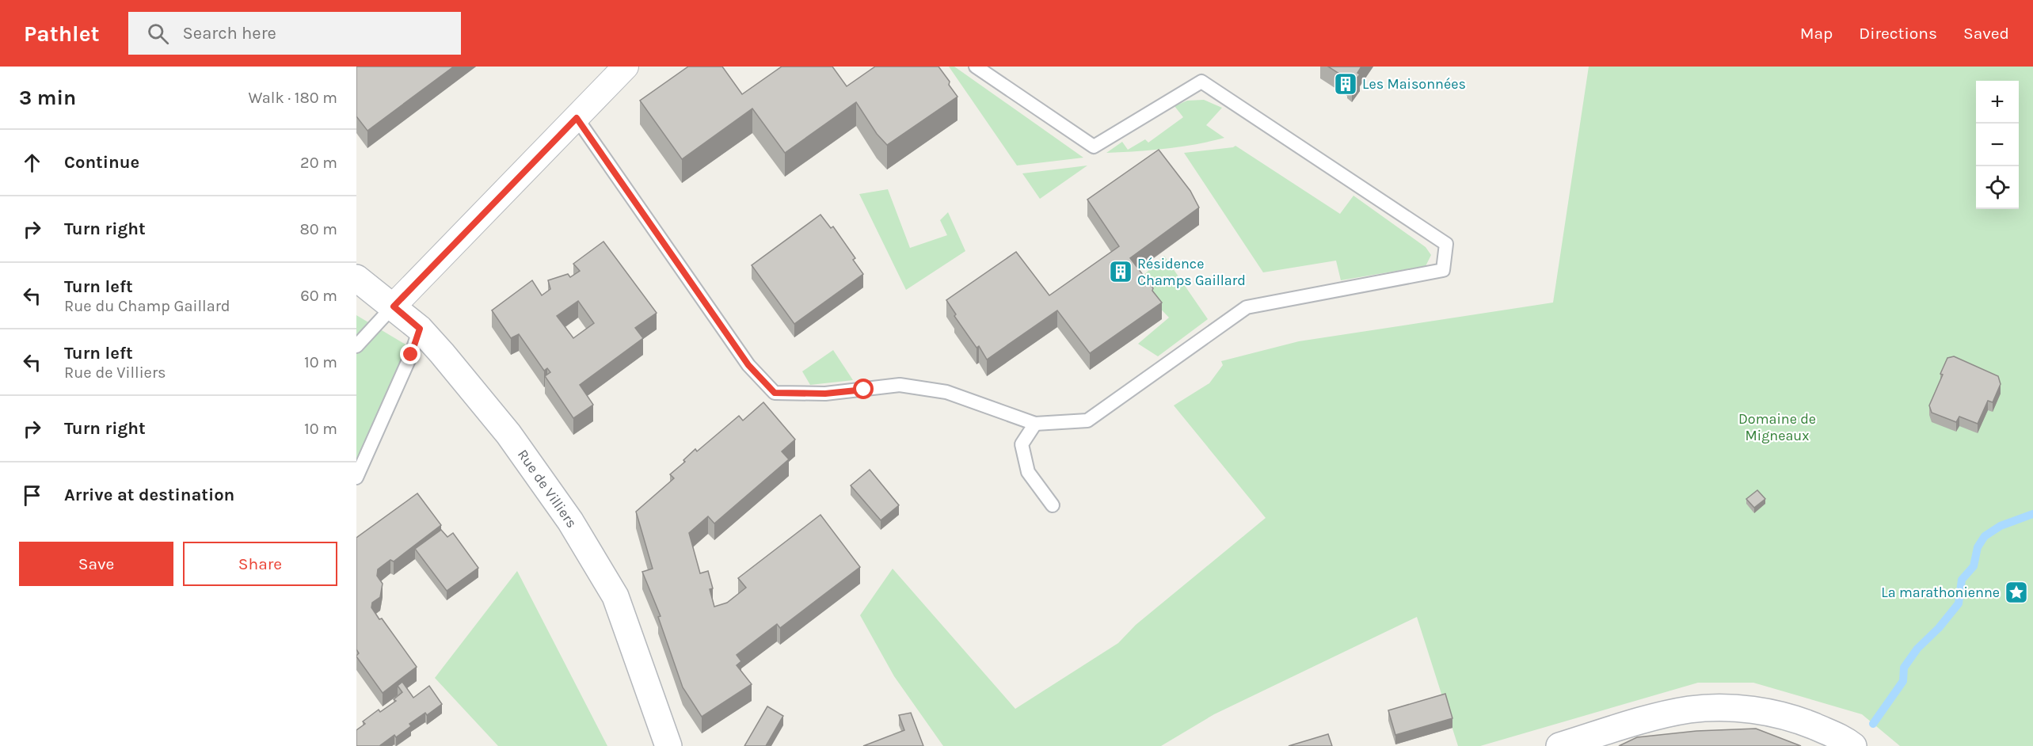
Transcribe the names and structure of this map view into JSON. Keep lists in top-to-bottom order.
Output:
{
  "streets": {
    "street": ["Rue de Villiers"]
  },
  "parks": ["Domaine de Migneaux"],
  "places": {
    "building": ["Les Maisonnées", "Résidence Champs Gaillard"],
    "place": ["La marathonienne"]
  },
  "page": {
    "header": "Pathlet",
    "search": "Search here",
    "nav": ["Map", "Directions", "Saved"],
    "heading": ["3 min", "Walk · 180 m"],
    "map_buttons": ["+", "−"],
    "list": [
      ["Continue", "20 m"],
      ["Turn right", "80 m"],
      ["Turn left", "Rue du Champ Gaillard", "60 m"],
      ["Turn left", "Rue de Villiers", "10 m"],
      ["Turn right", "10 m"],
      "Arrive at destination"
    ],
    "buttons": ["Save", "Share"]
  }
}
